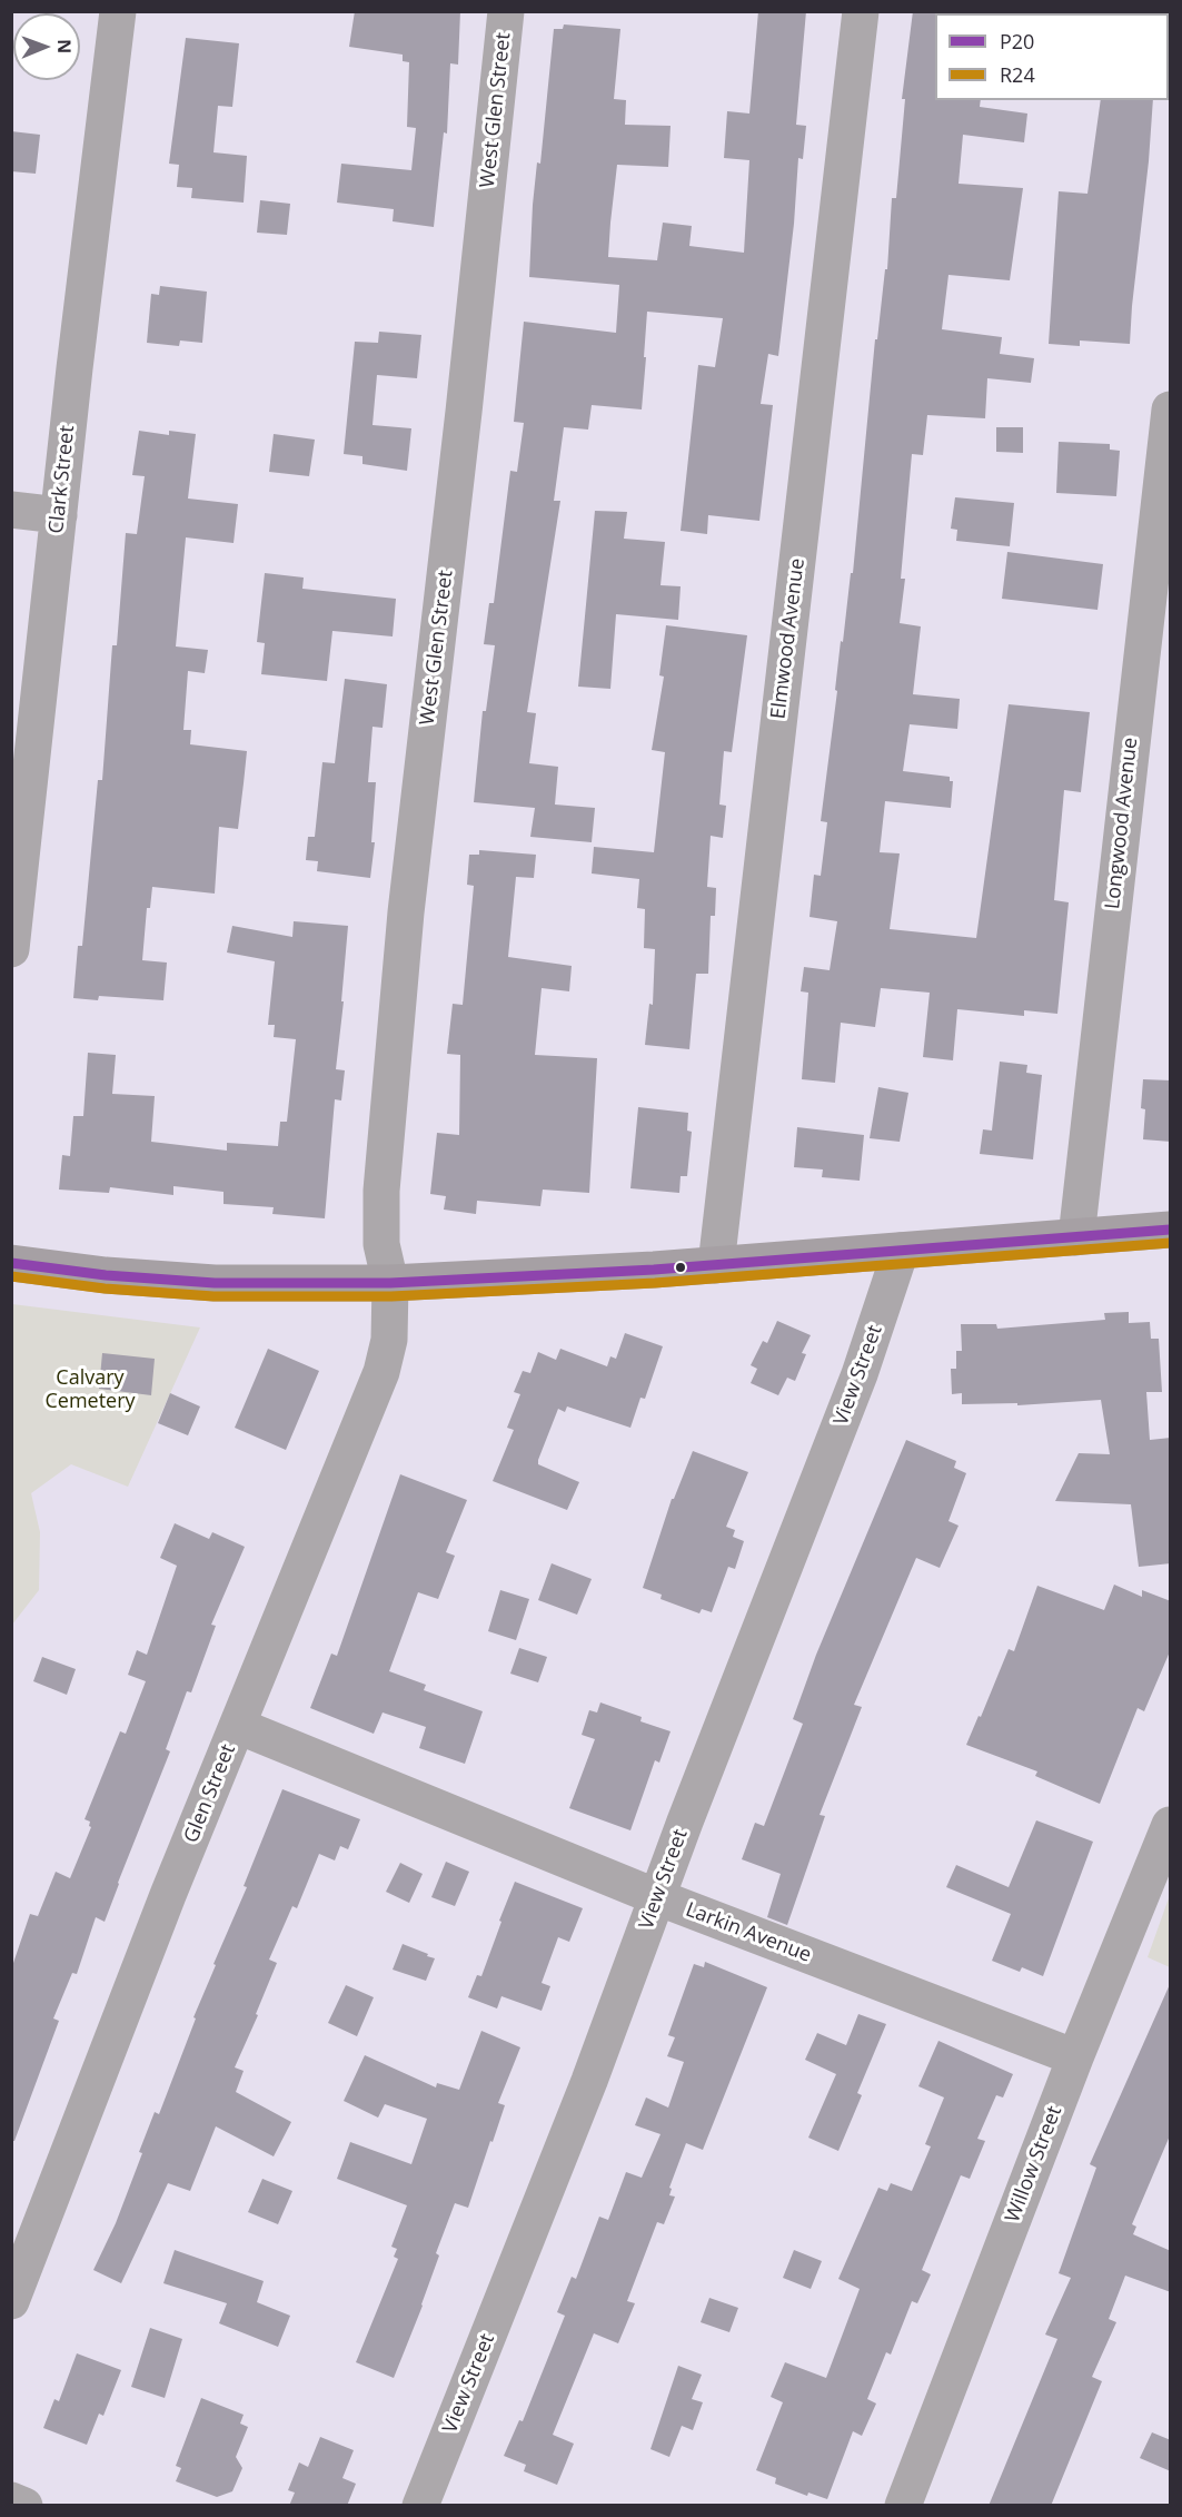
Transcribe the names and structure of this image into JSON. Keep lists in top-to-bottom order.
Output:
{
  "streets": {
    "street": [
      "West Glen Street",
      "Clark Street",
      "Elmwood Avenue",
      "Longwood Avenue",
      "View Street",
      "Glen Street",
      "Larkin Avenue",
      "Willow Street"
    ]
  },
  "crossings": [
    ["West Glen Street", "Glen Street"],
    ["View Street", "Larkin Avenue"],
    ["Glen Street", "Larkin Avenue"],
    ["Larkin Avenue", "Willow Street"]
  ],
  "parks": ["Calvary Cemetery"],
  "lines": ["transit line P20", "transit line R24"],
  "legend": ["P20", "R24"],
  "north": "right"
}
